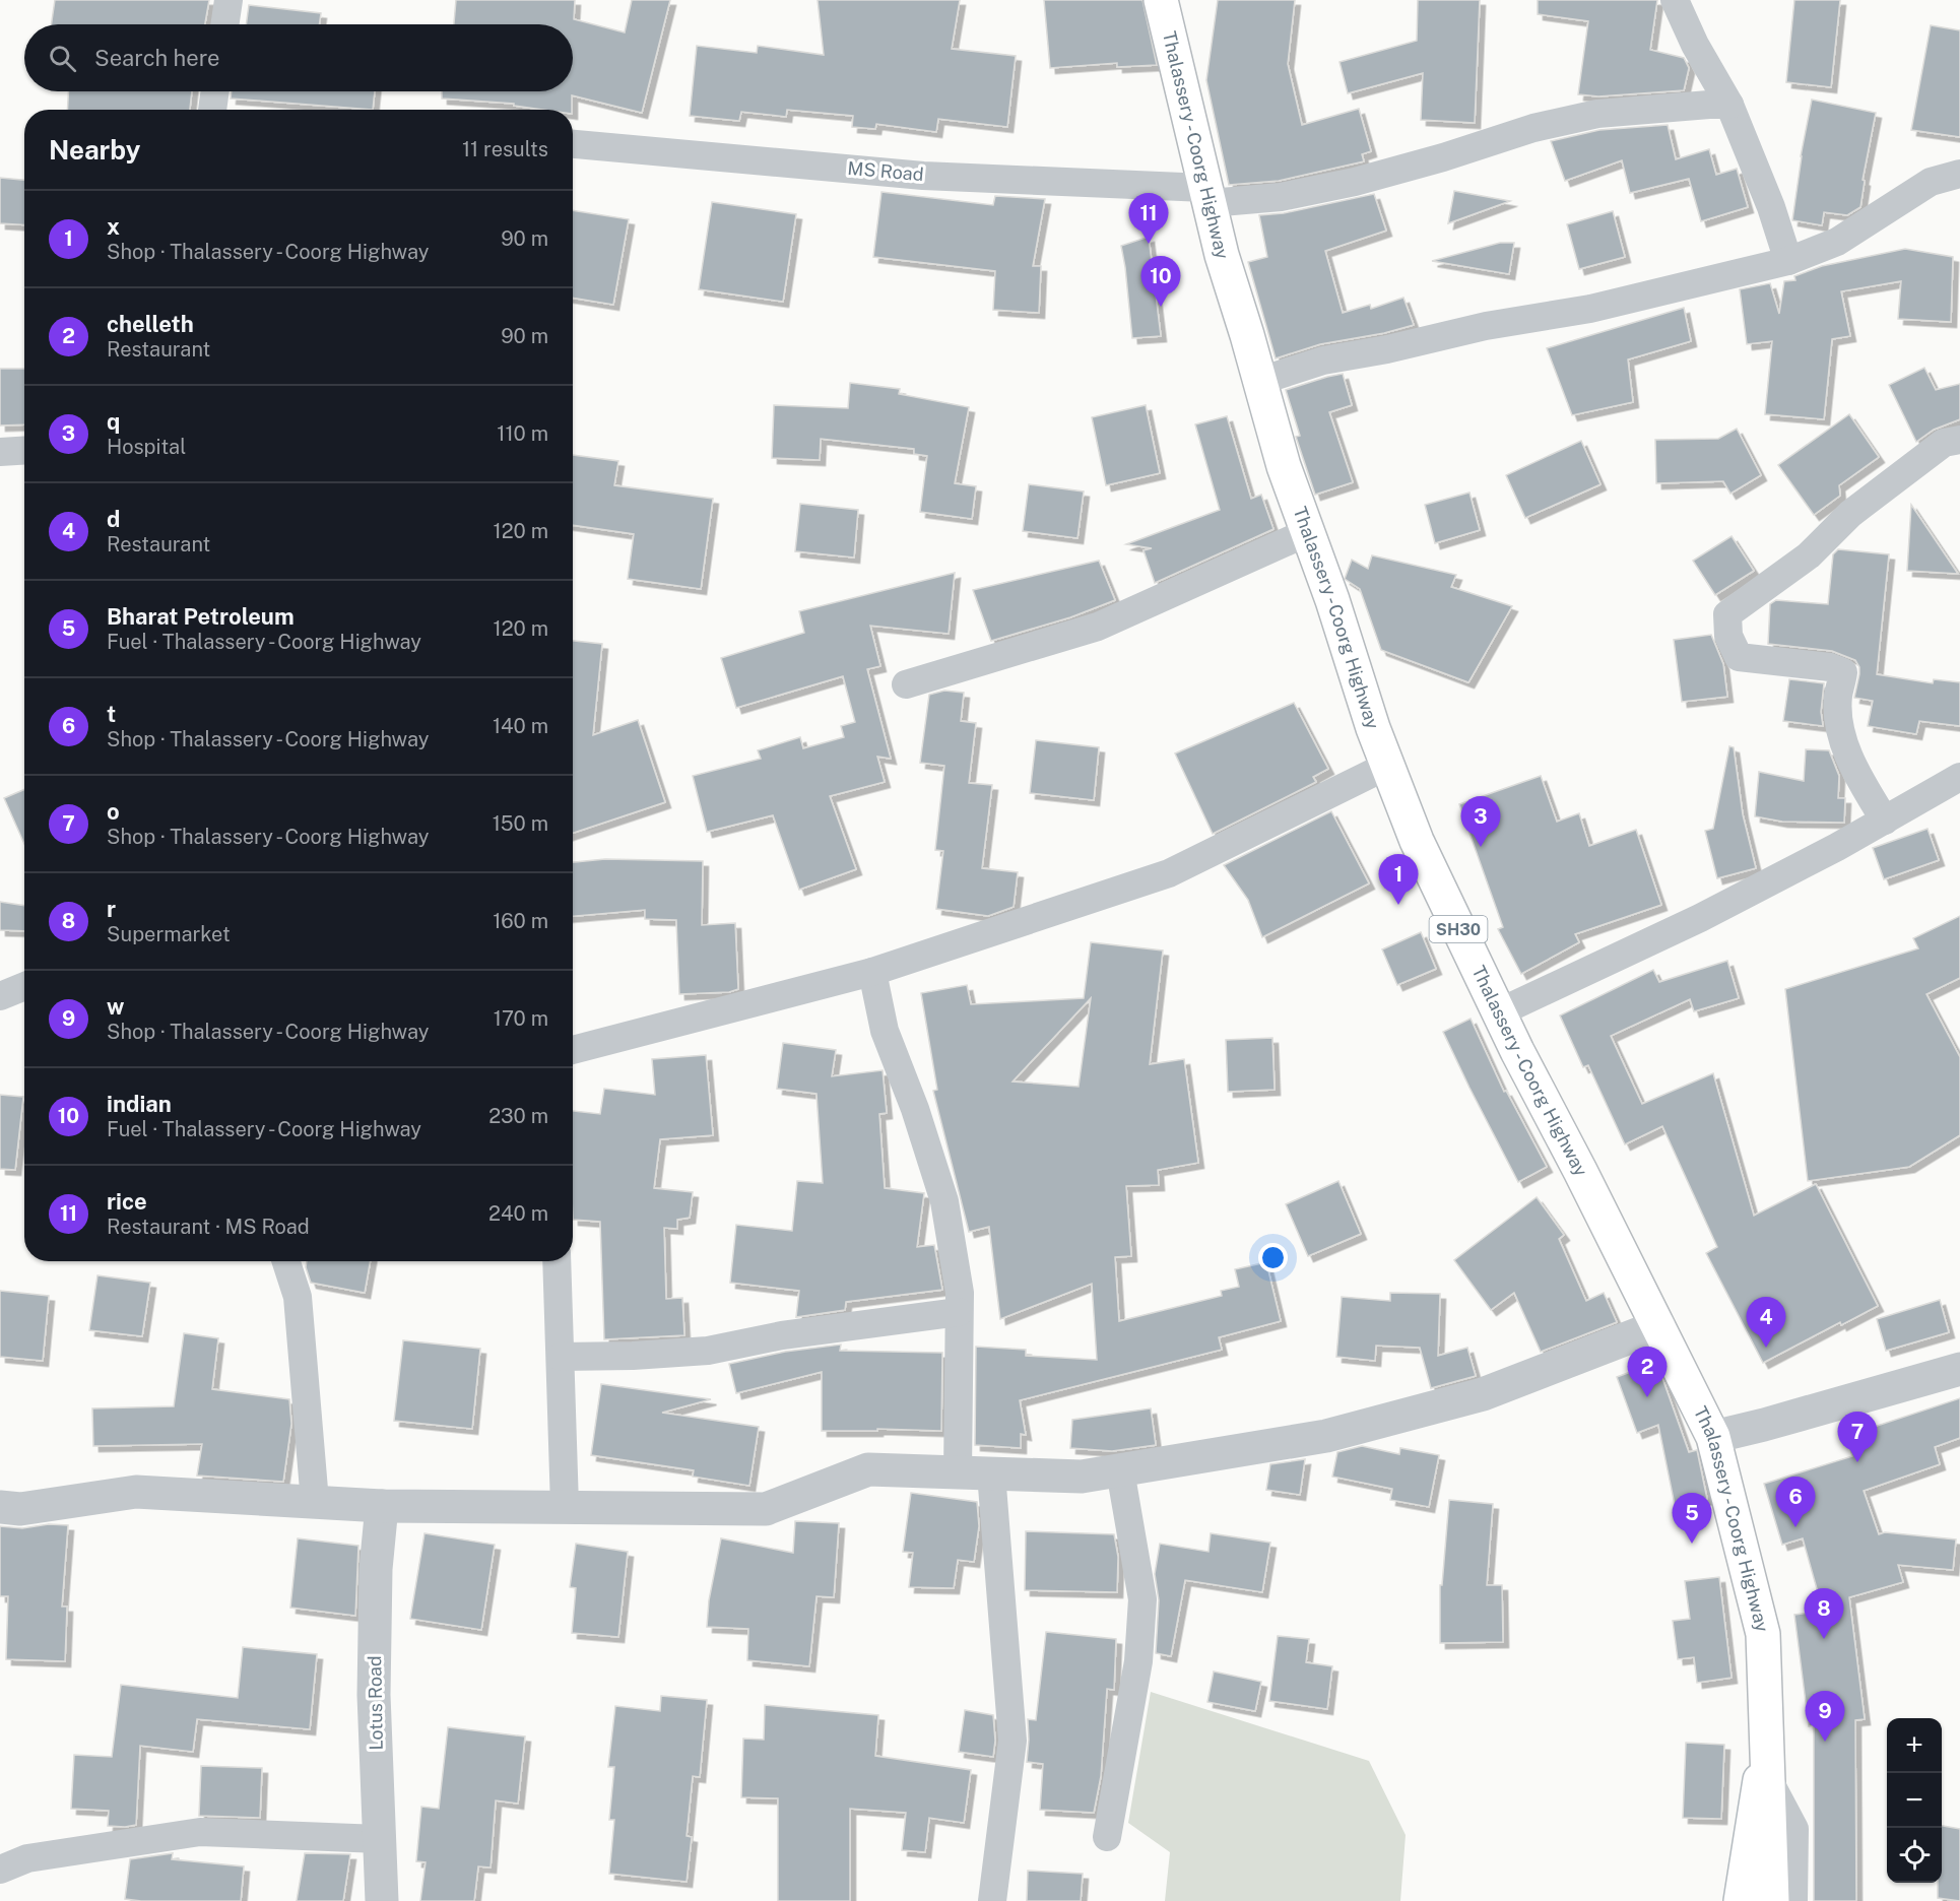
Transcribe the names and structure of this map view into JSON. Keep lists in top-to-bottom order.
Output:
{
  "streets": {
    "main road": ["Thalassery - Coorg Highway", "SH30"],
    "street": ["MS Road", "Lotus Road"]
  },
  "crossings": [
    ["Thalassery - Coorg Highway", "MS Road"]
  ],
  "page": {
    "search": "Search here",
    "heading": ["Nearby", "11 results"],
    "list": [
      {
        "mark": "1",
        "name": "x",
        "note": "Shop · Thalassery - Coorg Highway",
        "value": "90 m"
      },
      {
        "mark": "2",
        "name": "chelleth",
        "note": "Restaurant",
        "value": "90 m"
      },
      {
        "mark": "3",
        "name": "q",
        "note": "Hospital",
        "value": "110 m"
      },
      {
        "mark": "4",
        "name": "d",
        "note": "Restaurant",
        "value": "120 m"
      },
      {
        "mark": "5",
        "name": "Bharat Petroleum",
        "note": "Fuel · Thalassery - Coorg Highway",
        "value": "120 m"
      },
      {
        "mark": "6",
        "name": "t",
        "note": "Shop · Thalassery - Coorg Highway",
        "value": "140 m"
      },
      {
        "mark": "7",
        "name": "o",
        "note": "Shop · Thalassery - Coorg Highway",
        "value": "150 m"
      },
      {
        "mark": "8",
        "name": "r",
        "note": "Supermarket",
        "value": "160 m"
      },
      {
        "mark": "9",
        "name": "w",
        "note": "Shop · Thalassery - Coorg Highway",
        "value": "170 m"
      },
      {
        "mark": "10",
        "name": "indian",
        "note": "Fuel · Thalassery - Coorg Highway",
        "value": "230 m"
      },
      {
        "mark": "11",
        "name": "rice",
        "note": "Restaurant · MS Road",
        "value": "240 m"
      }
    ],
    "pins": [
      "11",
      "10",
      "3",
      "1",
      "4",
      "2",
      "7",
      "6",
      "5",
      "8",
      "9"
    ],
    "map_buttons": ["+", "−"]
  }
}
